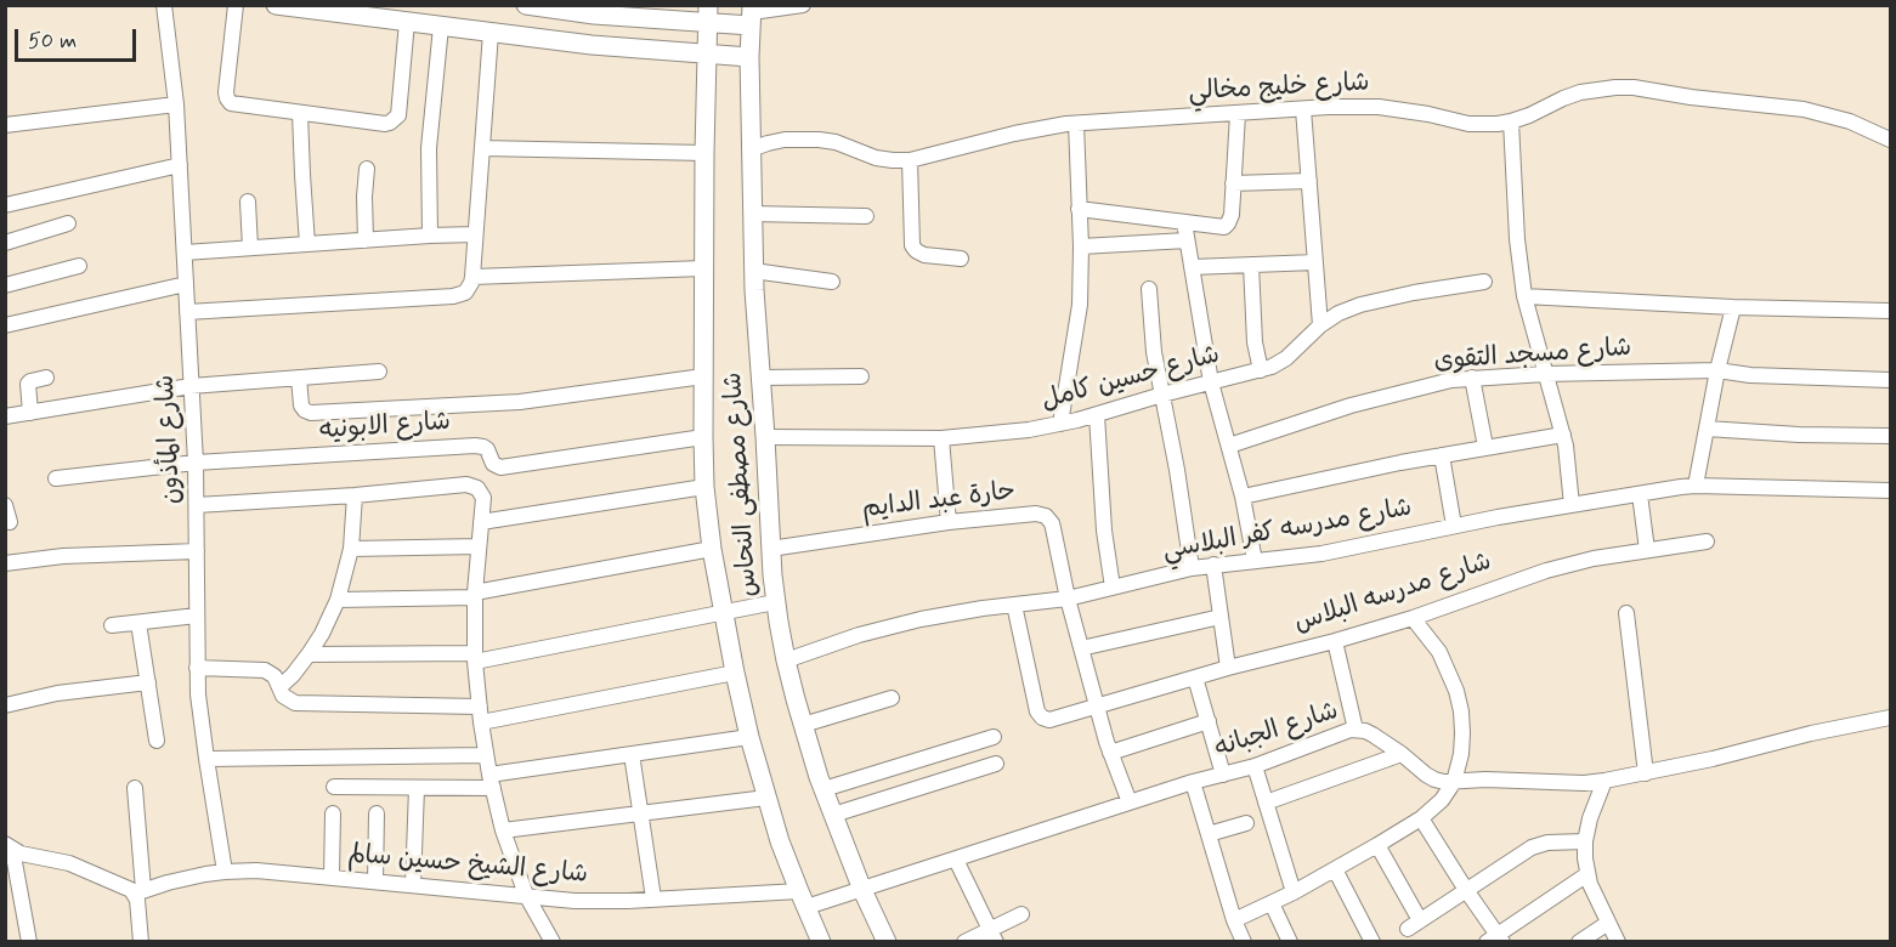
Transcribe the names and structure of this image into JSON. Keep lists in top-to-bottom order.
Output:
{
  "streets": {
    "street": [
      "شارع خليج مخالي",
      "شارع مسجد التقوى",
      "شارع حسين كامل",
      "شارع الابونيه",
      "شارع المأذون",
      "شارع مصطفى النحاس",
      "حارة عبد الدايم",
      "شارع مدرسه كفر البلاسي",
      "شارع مدرسه البلاس",
      "شارع الجبانه",
      "شارع الشيخ حسين سالم"
    ]
  },
  "crossings": [
    ["شارع خليج مخالي", "شارع مصطفى النحاس"],
    ["شارع حسين كامل", "شارع مصطفى النحاس"],
    ["شارع الابونيه", "شارع المأذون"],
    ["شارع الابونيه", "شارع مصطفى النحاس"],
    ["شارع المأذون", "شارع الشيخ حسين سالم"],
    ["شارع مصطفى النحاس", "حارة عبد الدايم"],
    ["شارع مصطفى النحاس", "شارع مدرسه كفر البلاسي"],
    ["شارع مصطفى النحاس", "شارع الجبانه"],
    ["شارع مصطفى النحاس", "شارع الشيخ حسين سالم"],
    ["حارة عبد الدايم", "شارع مدرسه كفر البلاسي"],
    ["حارة عبد الدايم", "شارع مدرسه البلاس"],
    ["حارة عبد الدايم", "شارع الجبانه"],
    ["شارع مدرسه كفر البلاسي", "شارع مدرسه البلاس"],
    ["شارع الجبانه", "شارع الشيخ حسين سالم"]
  ],
  "scale_bar": "50 m"
}
